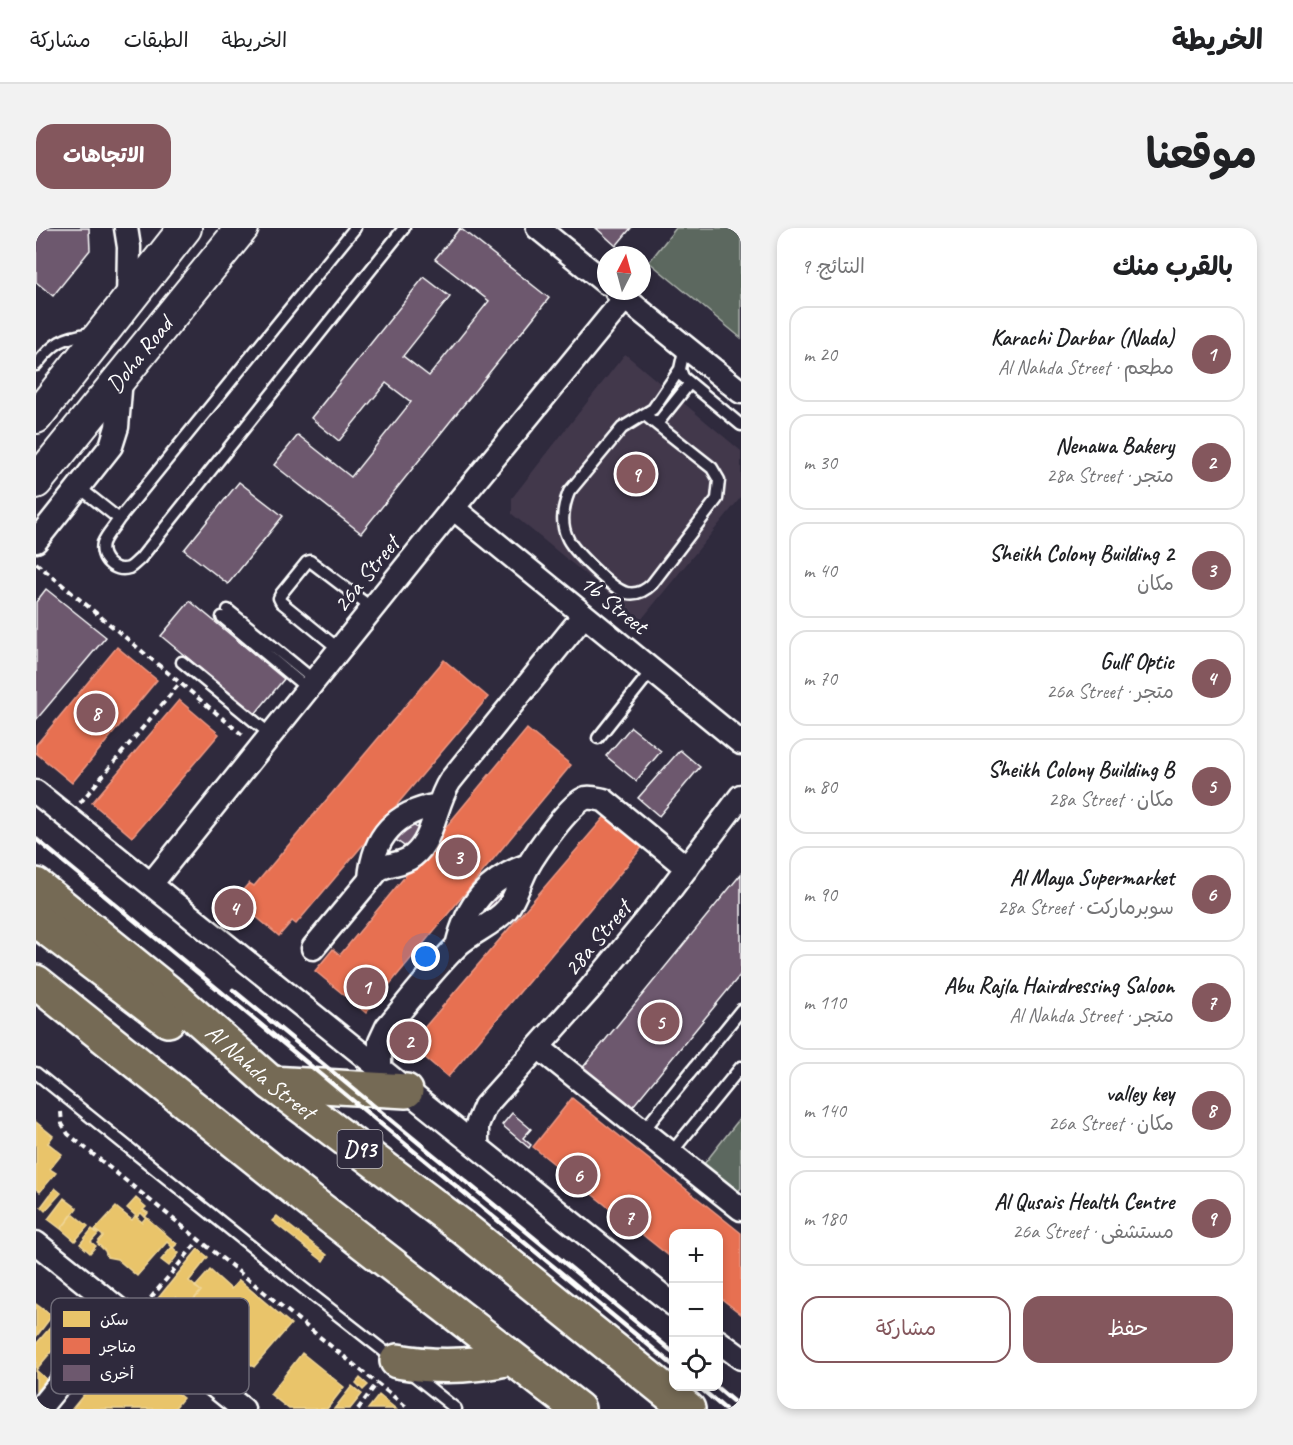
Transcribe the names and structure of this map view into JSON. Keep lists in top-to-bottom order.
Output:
{
  "streets": {
    "main road": ["Doha Road", "Al Nahda Street", "D93"],
    "street": ["26a Street", "1b Street", "28a Street"]
  },
  "crossings": [
    ["26a Street", "1b Street"]
  ],
  "legend": ["سكن", "متاجر", "أخرى"],
  "north": "top",
  "page": {
    "header": "الخريطة",
    "nav": ["الخريطة", "الطبقات", "مشاركة"],
    "title": "موقعنا",
    "buttons": [
      "الاتجاهات",
      ["حفظ", "مشاركة"]
    ],
    "heading": ["بالقرب منك", "النتائج: 9"],
    "list": [
      {
        "mark": "1",
        "name": "Karachi Darbar (Nada)",
        "note": "مطعم · Al Nahda Street",
        "value": "20 m"
      },
      {
        "mark": "2",
        "name": "Nenawa Bakery",
        "note": "متجر · 28a Street",
        "value": "30 m"
      },
      {
        "mark": "3",
        "name": "Sheikh Colony Building 2",
        "note": "مكان",
        "value": "40 m"
      },
      {
        "mark": "4",
        "name": "Gulf Optic",
        "note": "متجر · 26a Street",
        "value": "70 m"
      },
      {
        "mark": "5",
        "name": "Sheikh Colony Building B",
        "note": "مكان · 28a Street",
        "value": "80 m"
      },
      {
        "mark": "6",
        "name": "Al Maya Supermarket",
        "note": "سوبرماركت · 28a Street",
        "value": "90 m"
      },
      {
        "mark": "7",
        "name": "Abu Rajla Hairdressing Saloon",
        "note": "متجر · Al Nahda Street",
        "value": "110 m"
      },
      {
        "mark": "8",
        "name": "valley key",
        "note": "مكان · 26a Street",
        "value": "140 m"
      },
      {
        "mark": "9",
        "name": "Al Qusais Health Centre",
        "note": "مستشفى · 26a Street",
        "value": "180 m"
      }
    ],
    "pins": [
      "9",
      "8",
      "3",
      "4",
      "1",
      "5",
      "2",
      "6",
      "7"
    ],
    "map_buttons": ["+", "−"]
  }
}
